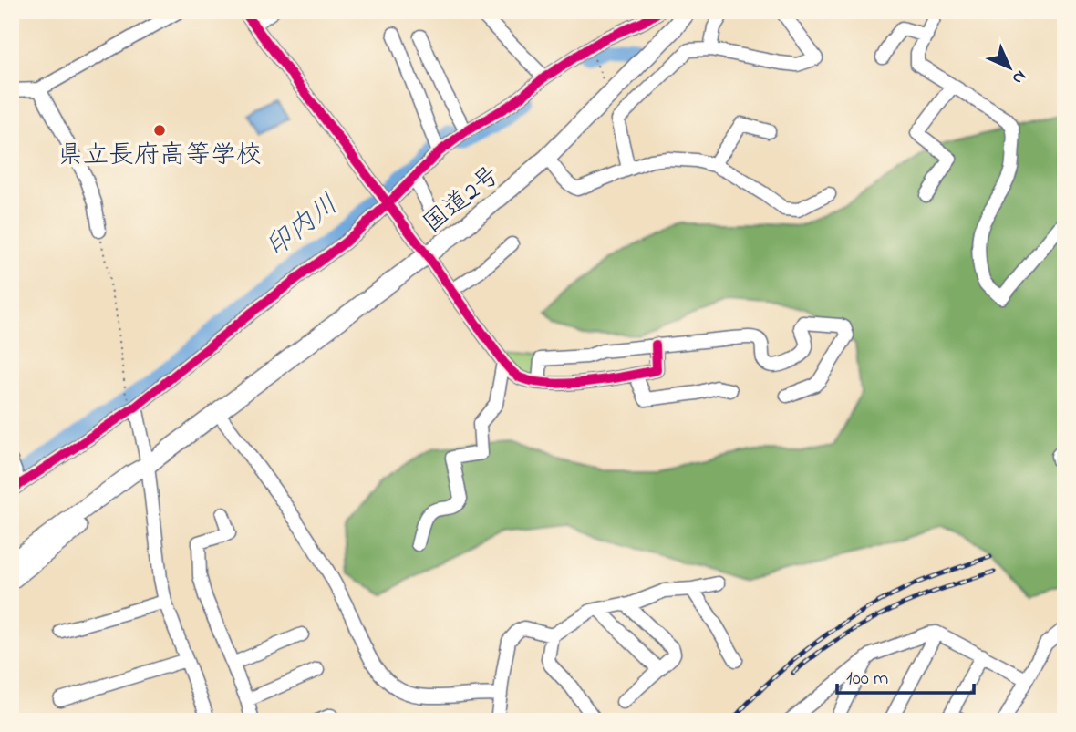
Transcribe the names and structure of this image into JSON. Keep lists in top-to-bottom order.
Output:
{
  "streets": {
    "highway": ["国道2号"]
  },
  "water": ["印内川"],
  "places": ["県立長府高等学校"],
  "scale_bar": "100 m",
  "north": "bottom right"
}
